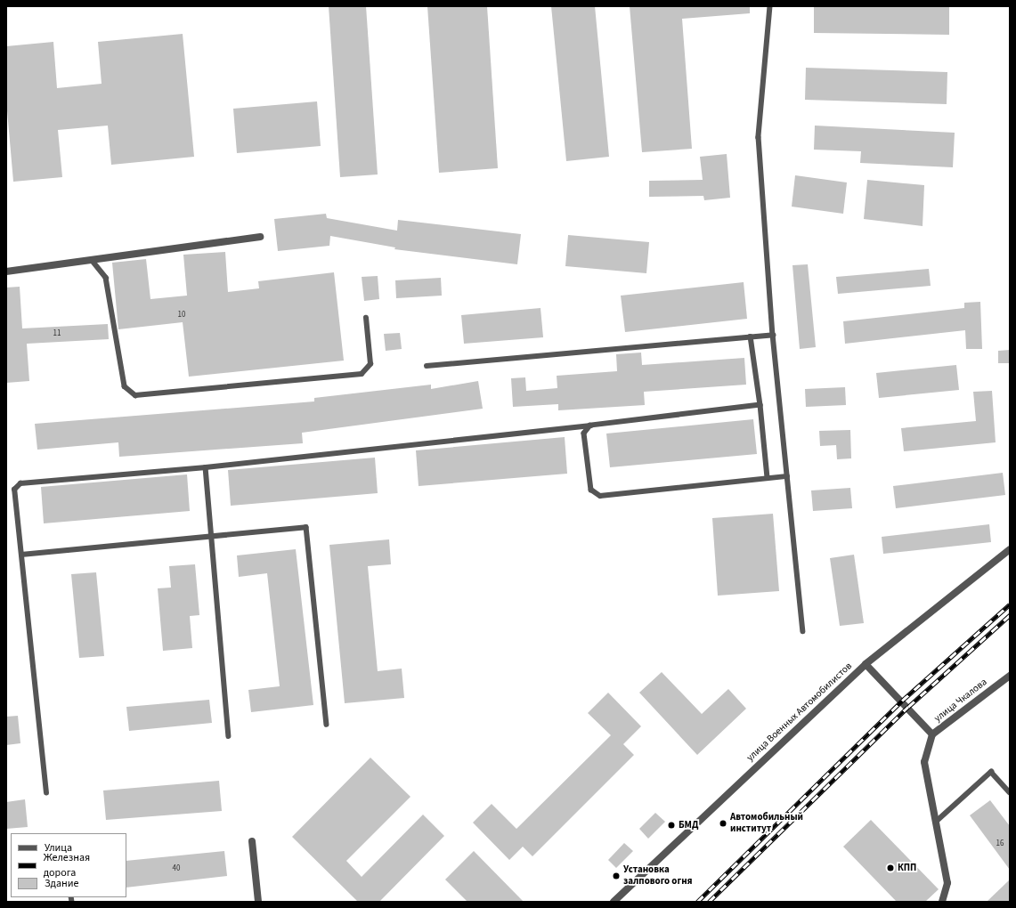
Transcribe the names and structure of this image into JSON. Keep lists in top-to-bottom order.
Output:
{
  "streets": {
    "street": ["улица Чкалова", "улица Военных Автомобилистов"]
  },
  "crossings": [
    ["улица Чкалова", "улица Военных Автомобилистов"]
  ],
  "places": [
    "Автомобильный институт",
    "БМД",
    "КПП",
    "Установка залпового огня"
  ],
  "house_numbers": [
    "10",
    "11",
    "16",
    "40"
  ],
  "legend": ["Улица", "Железная дорога", "Здание"]
}
